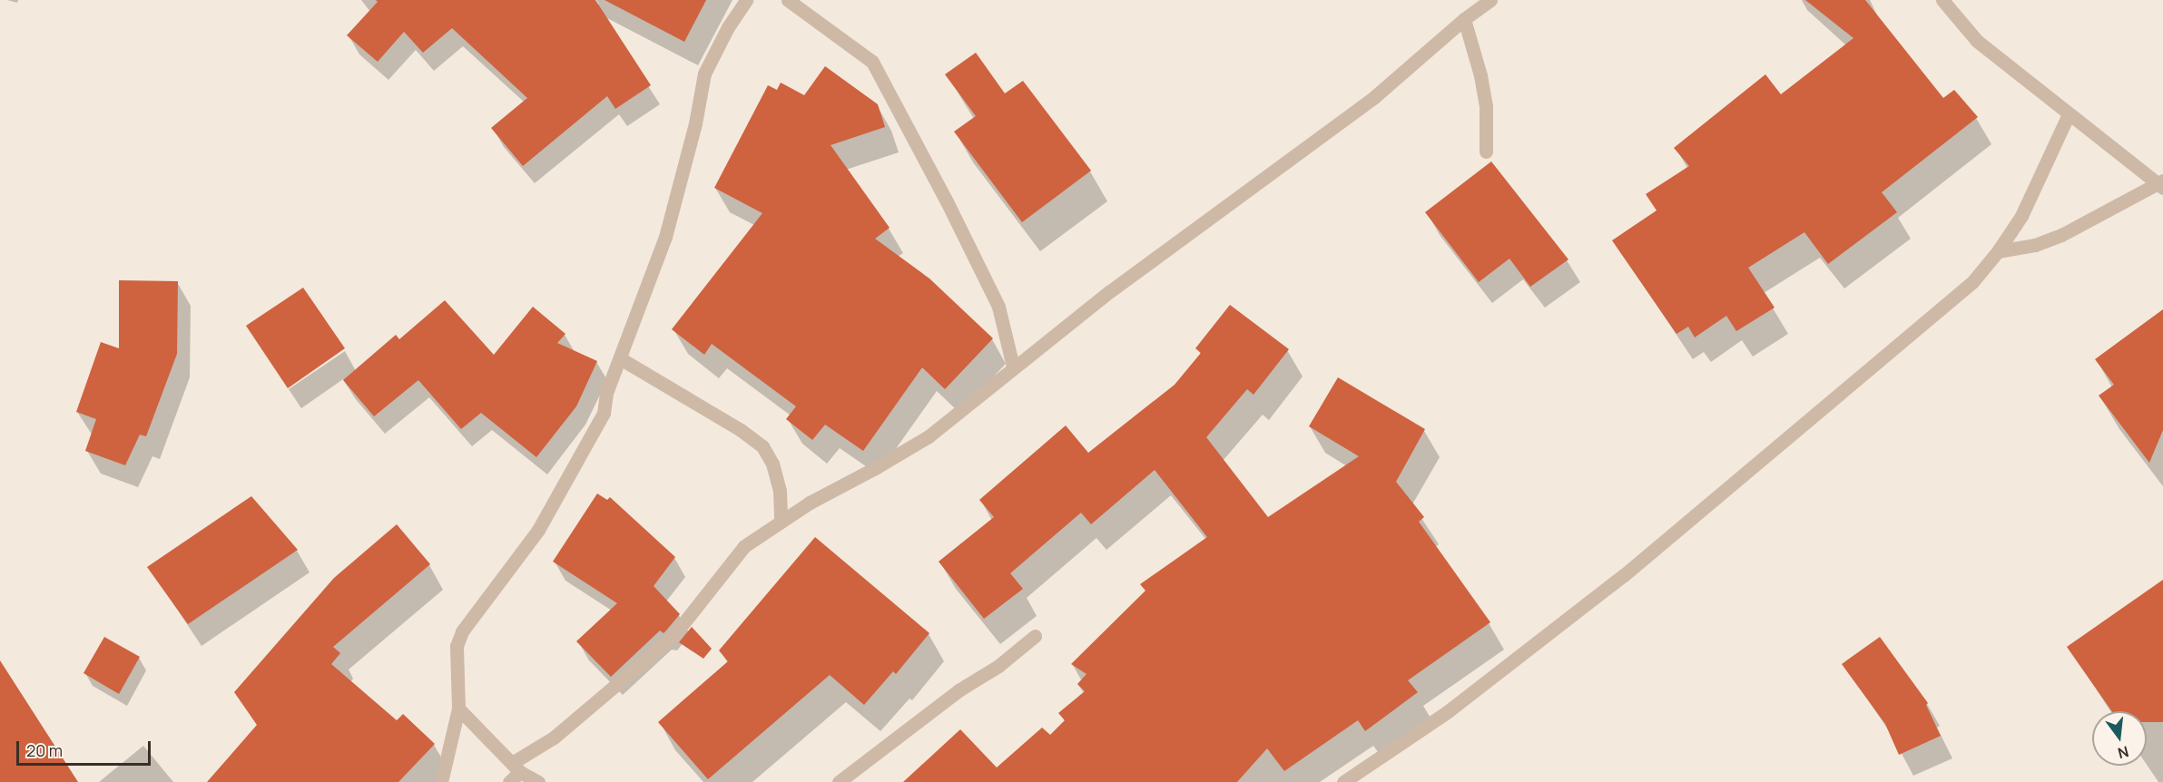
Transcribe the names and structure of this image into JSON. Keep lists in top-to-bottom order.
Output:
{
  "scale_bar": "20 m",
  "north": "bottom"
}
